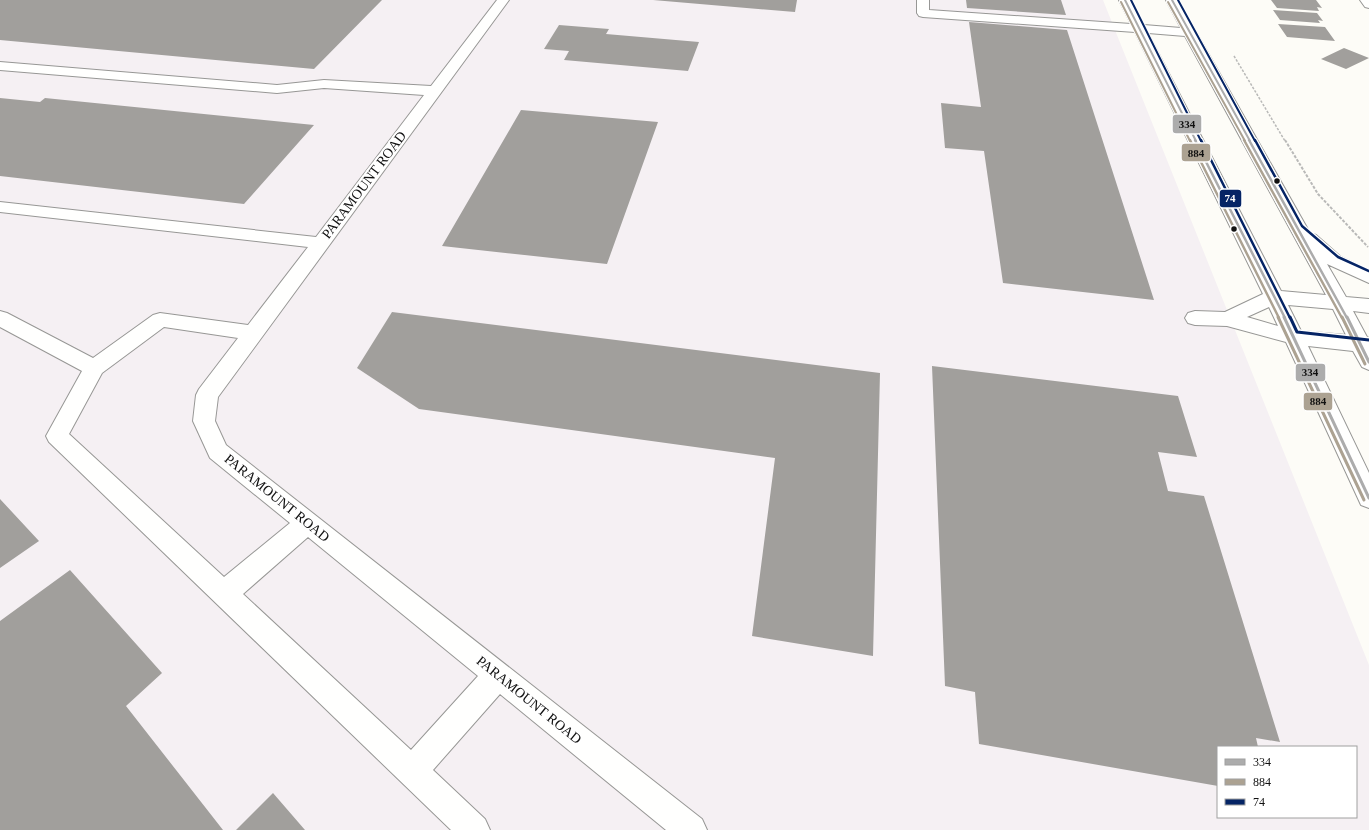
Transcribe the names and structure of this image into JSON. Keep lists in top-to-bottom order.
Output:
{
  "streets": {
    "street": ["PARAMOUNT ROAD"]
  },
  "lines": ["transit line 334", "transit line 74", "transit line 884"],
  "legend": ["334", "884", "74"]
}
